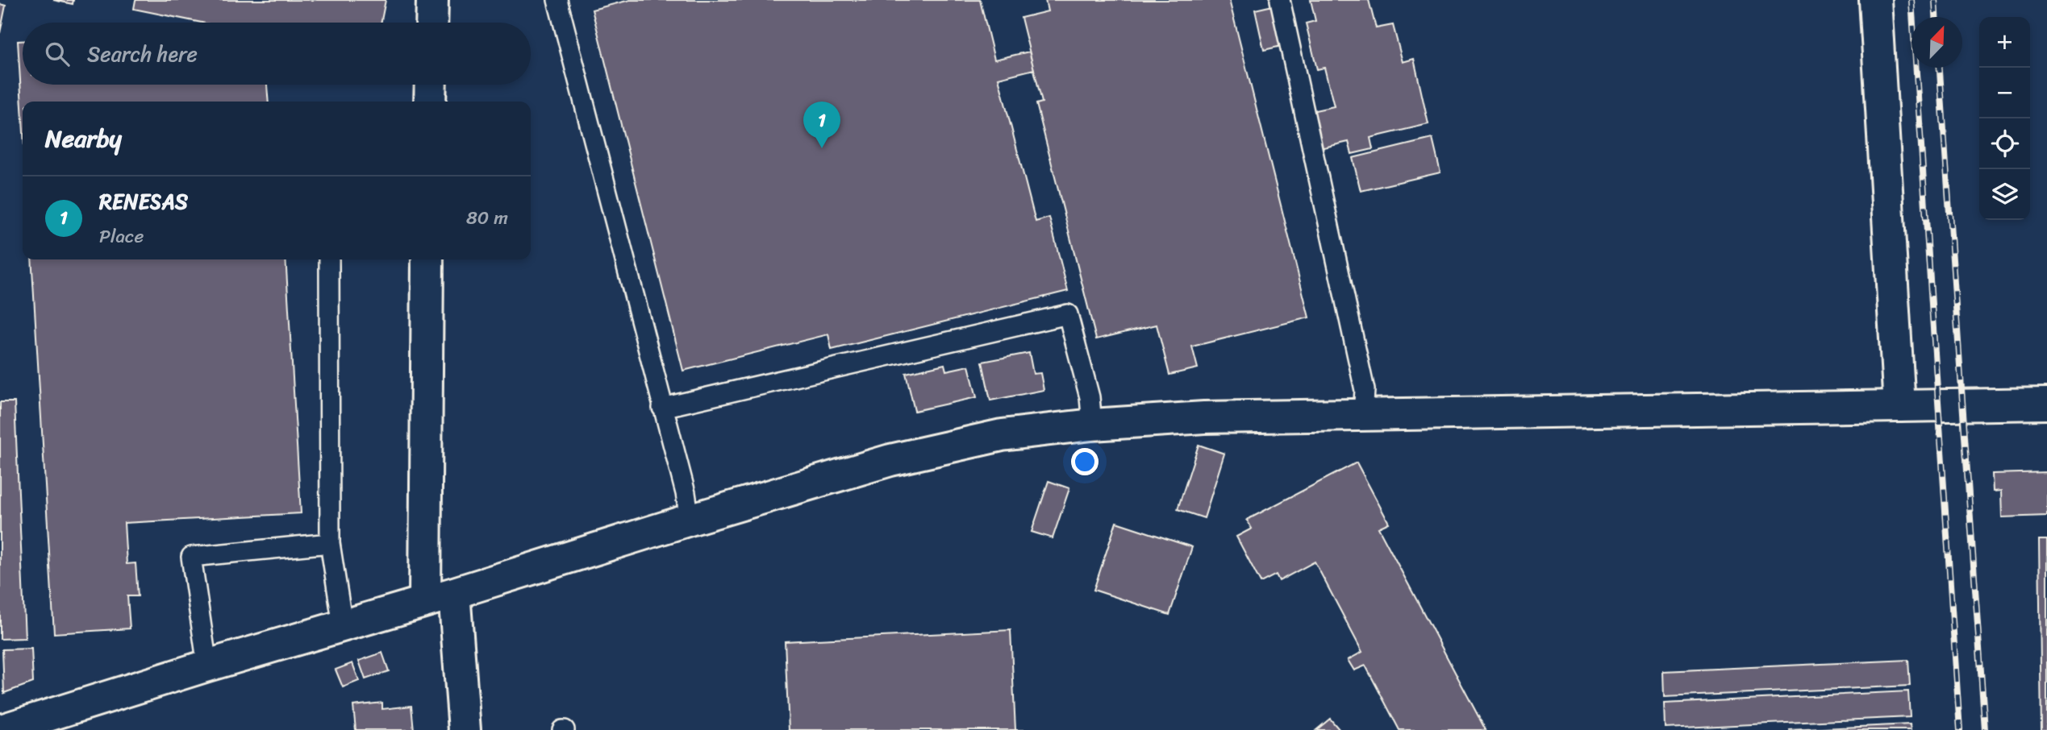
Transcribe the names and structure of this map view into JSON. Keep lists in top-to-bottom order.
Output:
{
  "north": "top right",
  "page": {
    "map_buttons": ["+", "−"],
    "search": "Search here",
    "pins": "1",
    "heading": "Nearby",
    "list": [
      {
        "mark": "1",
        "name": "RENESAS",
        "note": "Place",
        "value": "80 m"
      }
    ]
  }
}
